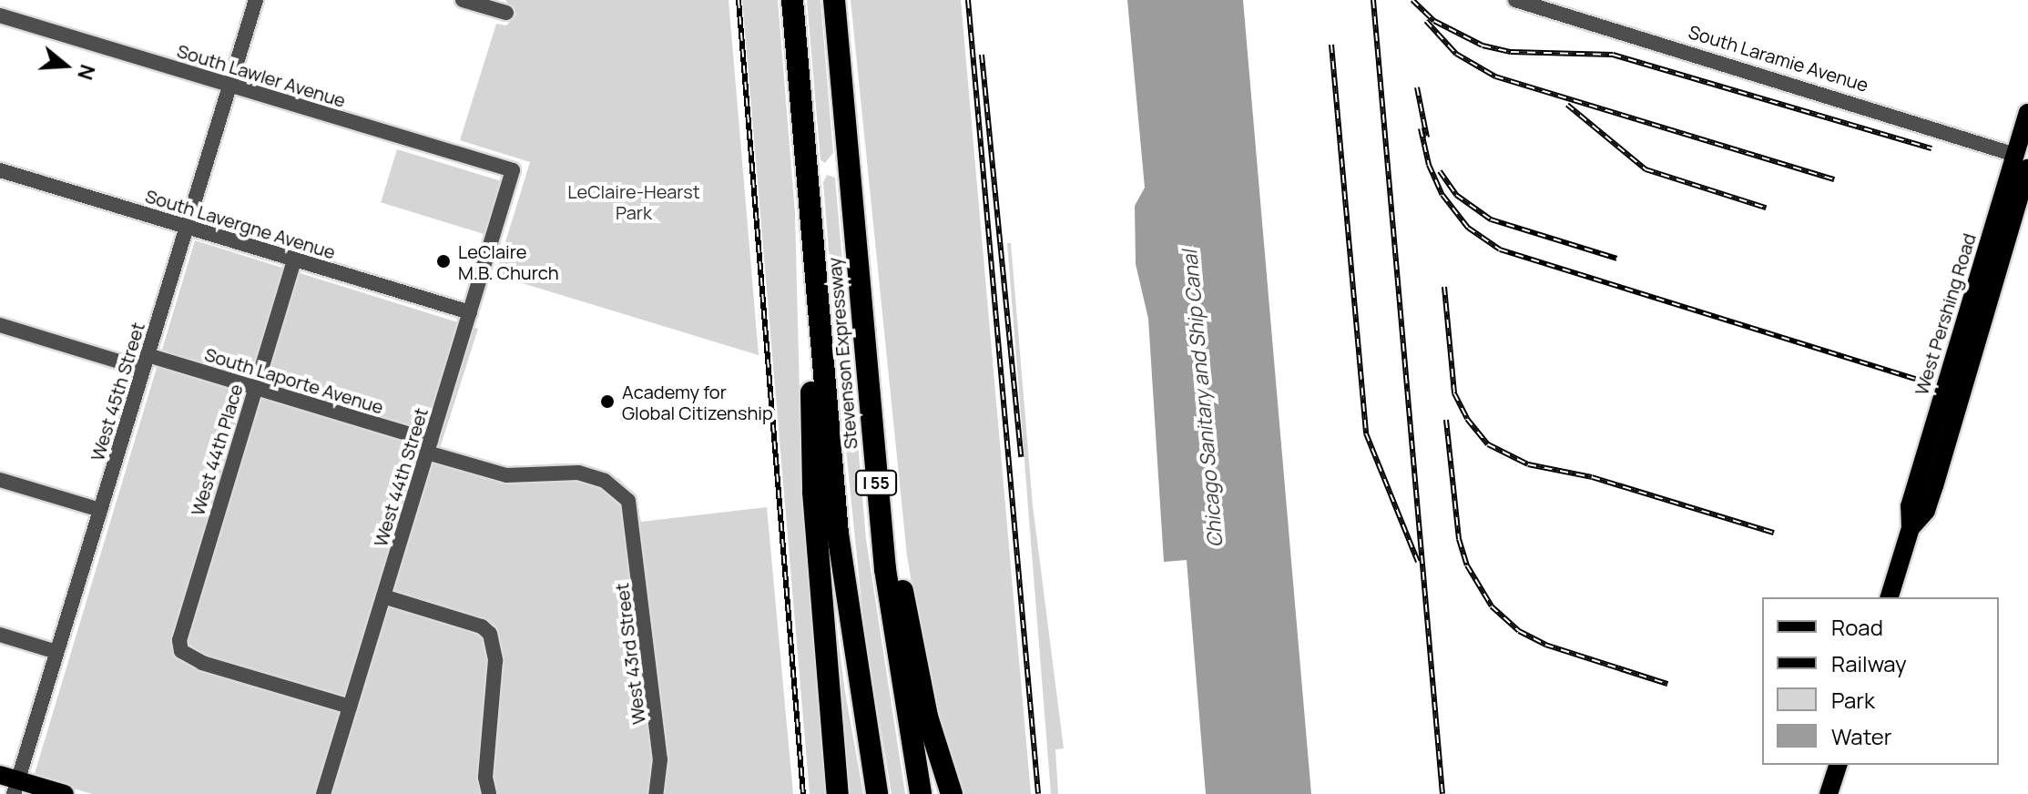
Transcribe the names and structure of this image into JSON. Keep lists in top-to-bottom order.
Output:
{
  "streets": {
    "highway": ["Stevenson Expressway", "I 55"],
    "main road": ["West Pershing Road"],
    "street": [
      "South Laramie Avenue",
      "South Lawler Avenue",
      "South Lavergne Avenue",
      "South Laporte Avenue",
      "West 45th Street",
      "West 44th Place",
      "West 44th Street",
      "West 43rd Street"
    ]
  },
  "crossings": [
    ["South Laramie Avenue", "West Pershing Road"],
    ["South Lawler Avenue", "West 45th Street"],
    ["South Lawler Avenue", "West 44th Street"],
    ["South Lavergne Avenue", "West 45th Street"],
    ["South Lavergne Avenue", "West 44th Place"],
    ["South Lavergne Avenue", "West 44th Street"],
    ["Stevenson Expressway", "I 55"],
    ["South Laporte Avenue", "West 45th Street"],
    ["South Laporte Avenue", "West 44th Place"],
    ["South Laporte Avenue", "West 44th Street"],
    ["South Laporte Avenue", "West 43rd Street"],
    ["West 44th Place", "West 44th Street"]
  ],
  "water": ["Chicago Sanitary and Ship Canal"],
  "parks": ["LeClaire-Hearst Park"],
  "places": ["LeClaire M.B. Church", "Academy for Global Citizenship"],
  "legend": [
    "Road",
    "Railway",
    "Park",
    "Water"
  ],
  "north": "right"
}
